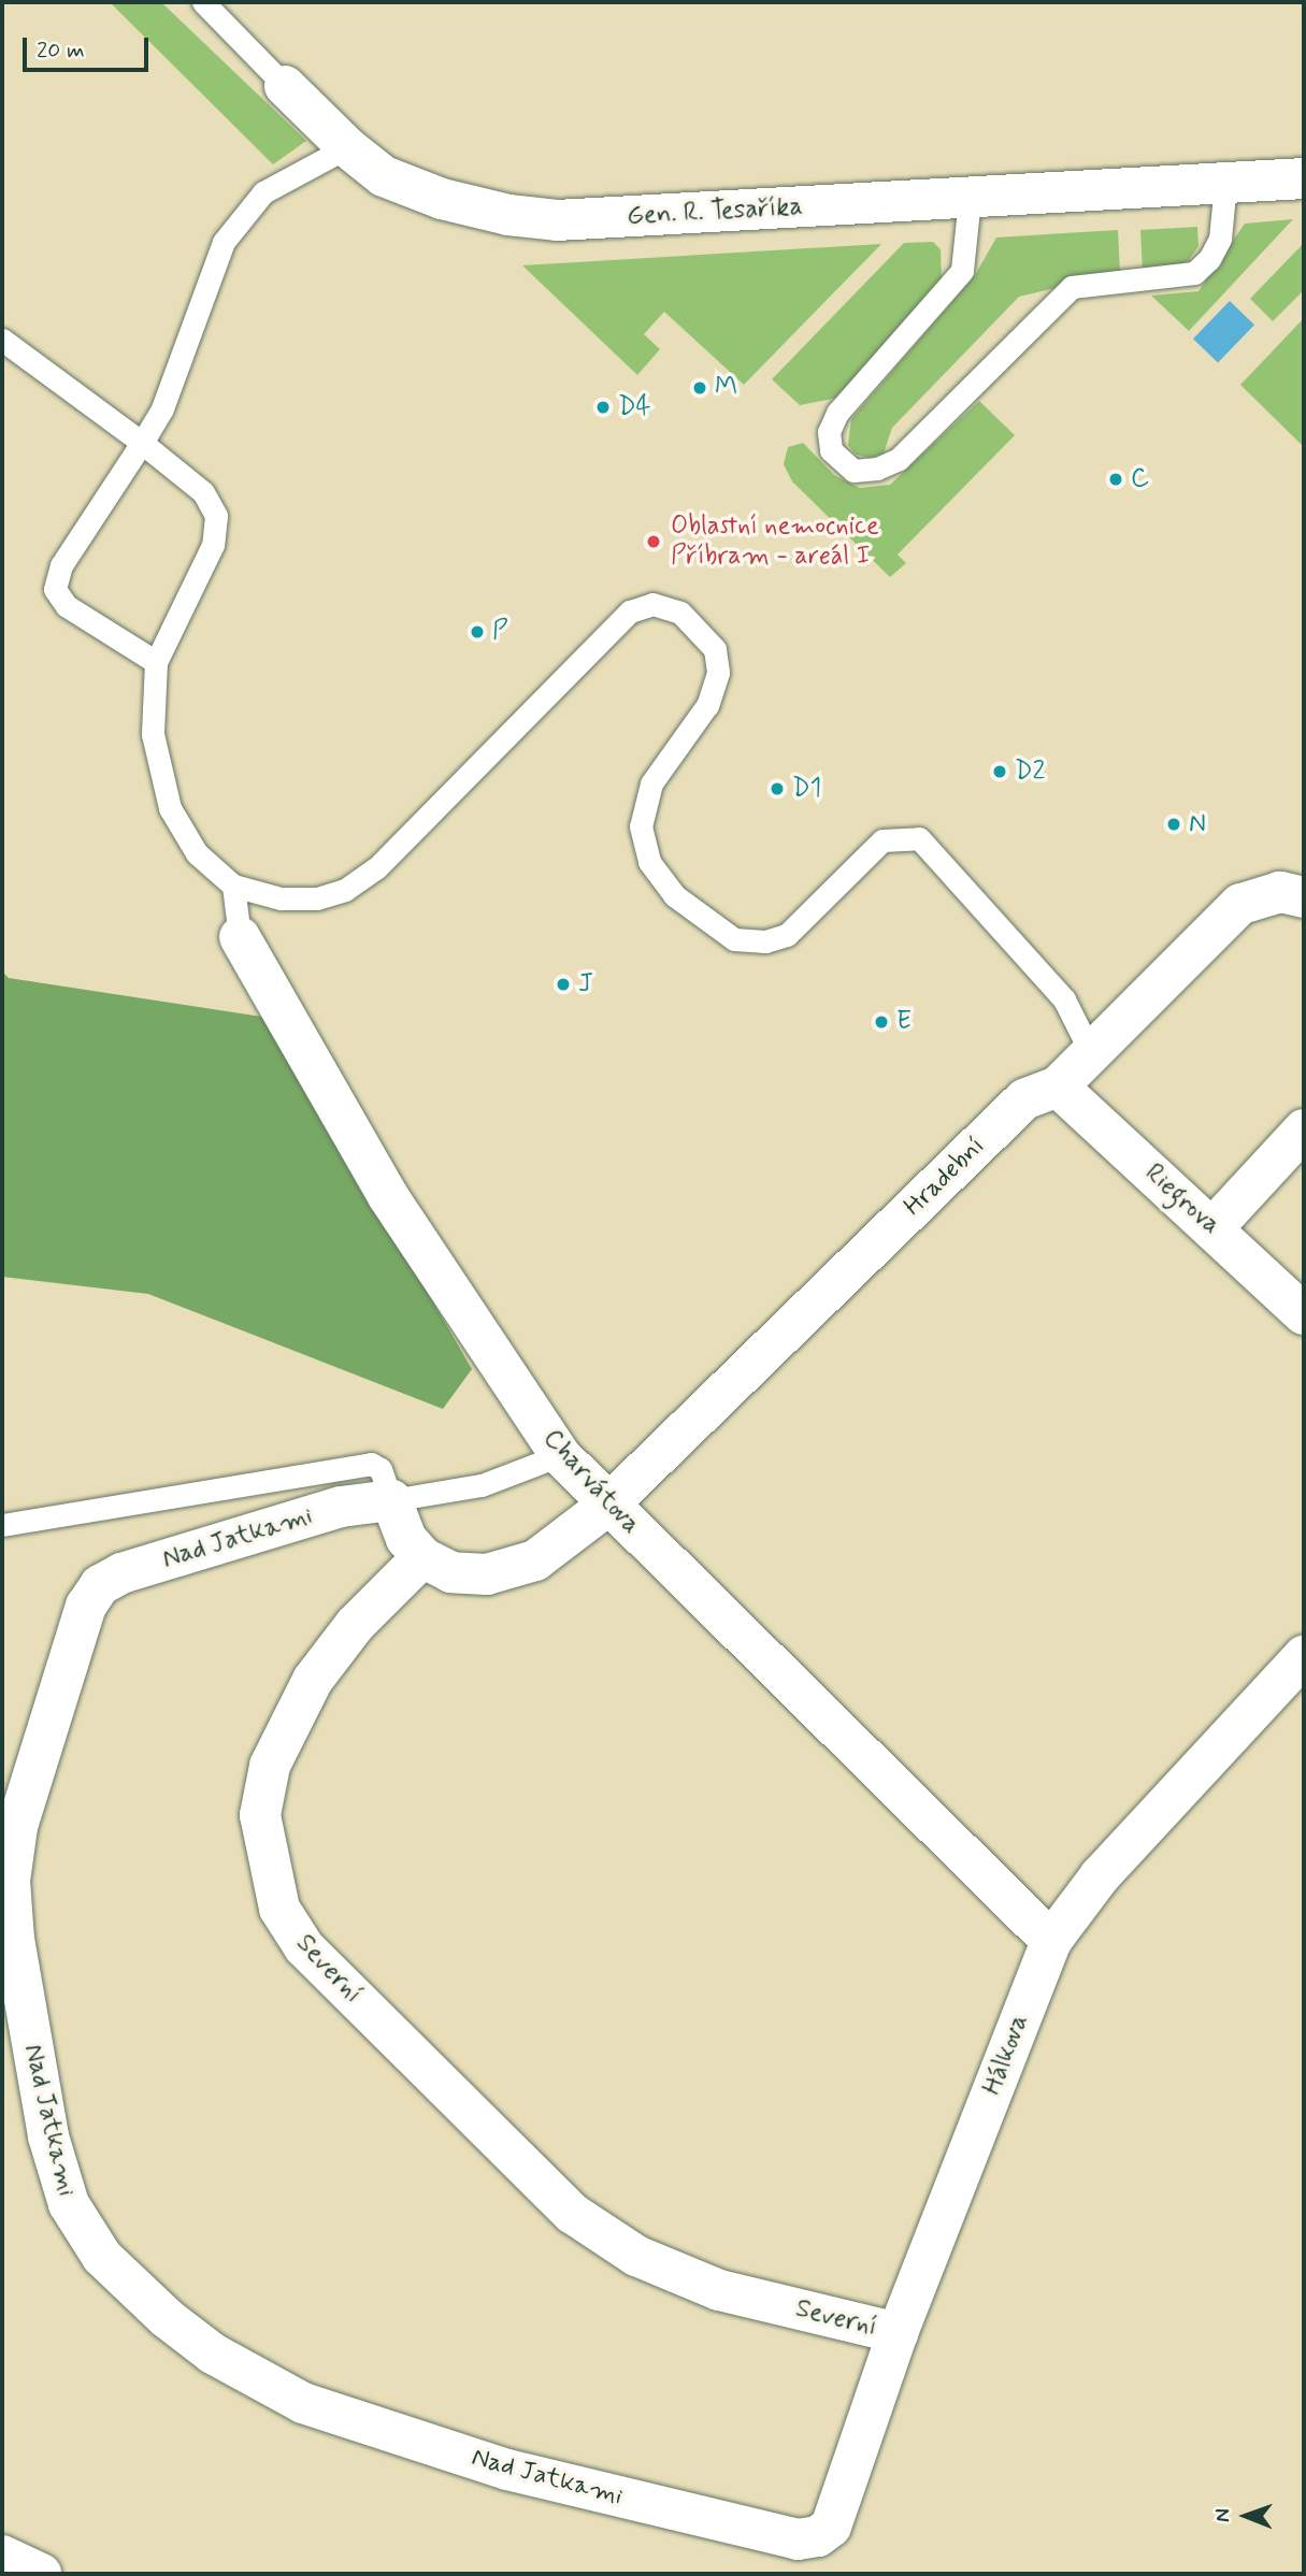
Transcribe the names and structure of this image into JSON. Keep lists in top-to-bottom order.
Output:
{
  "streets": {
    "street": [
      "Gen. R. Tesaříka",
      "Hradební",
      "Riegrova",
      "Charvátova",
      "Nad Jatkami",
      "Severní",
      "Hálkova"
    ]
  },
  "crossings": [
    ["Hradební", "Riegrova"],
    ["Hradební", "Charvátova"],
    ["Charvátova", "Hálkova"],
    ["Nad Jatkami", "Hálkova"],
    ["Severní", "Hálkova"]
  ],
  "places": [
    "M",
    "D4",
    "C",
    "Oblastní nemocnice Příbram - areál I",
    "P",
    "D2",
    "D1",
    "N",
    "J",
    "E"
  ],
  "scale_bar": "20 m",
  "north": "left"
}
